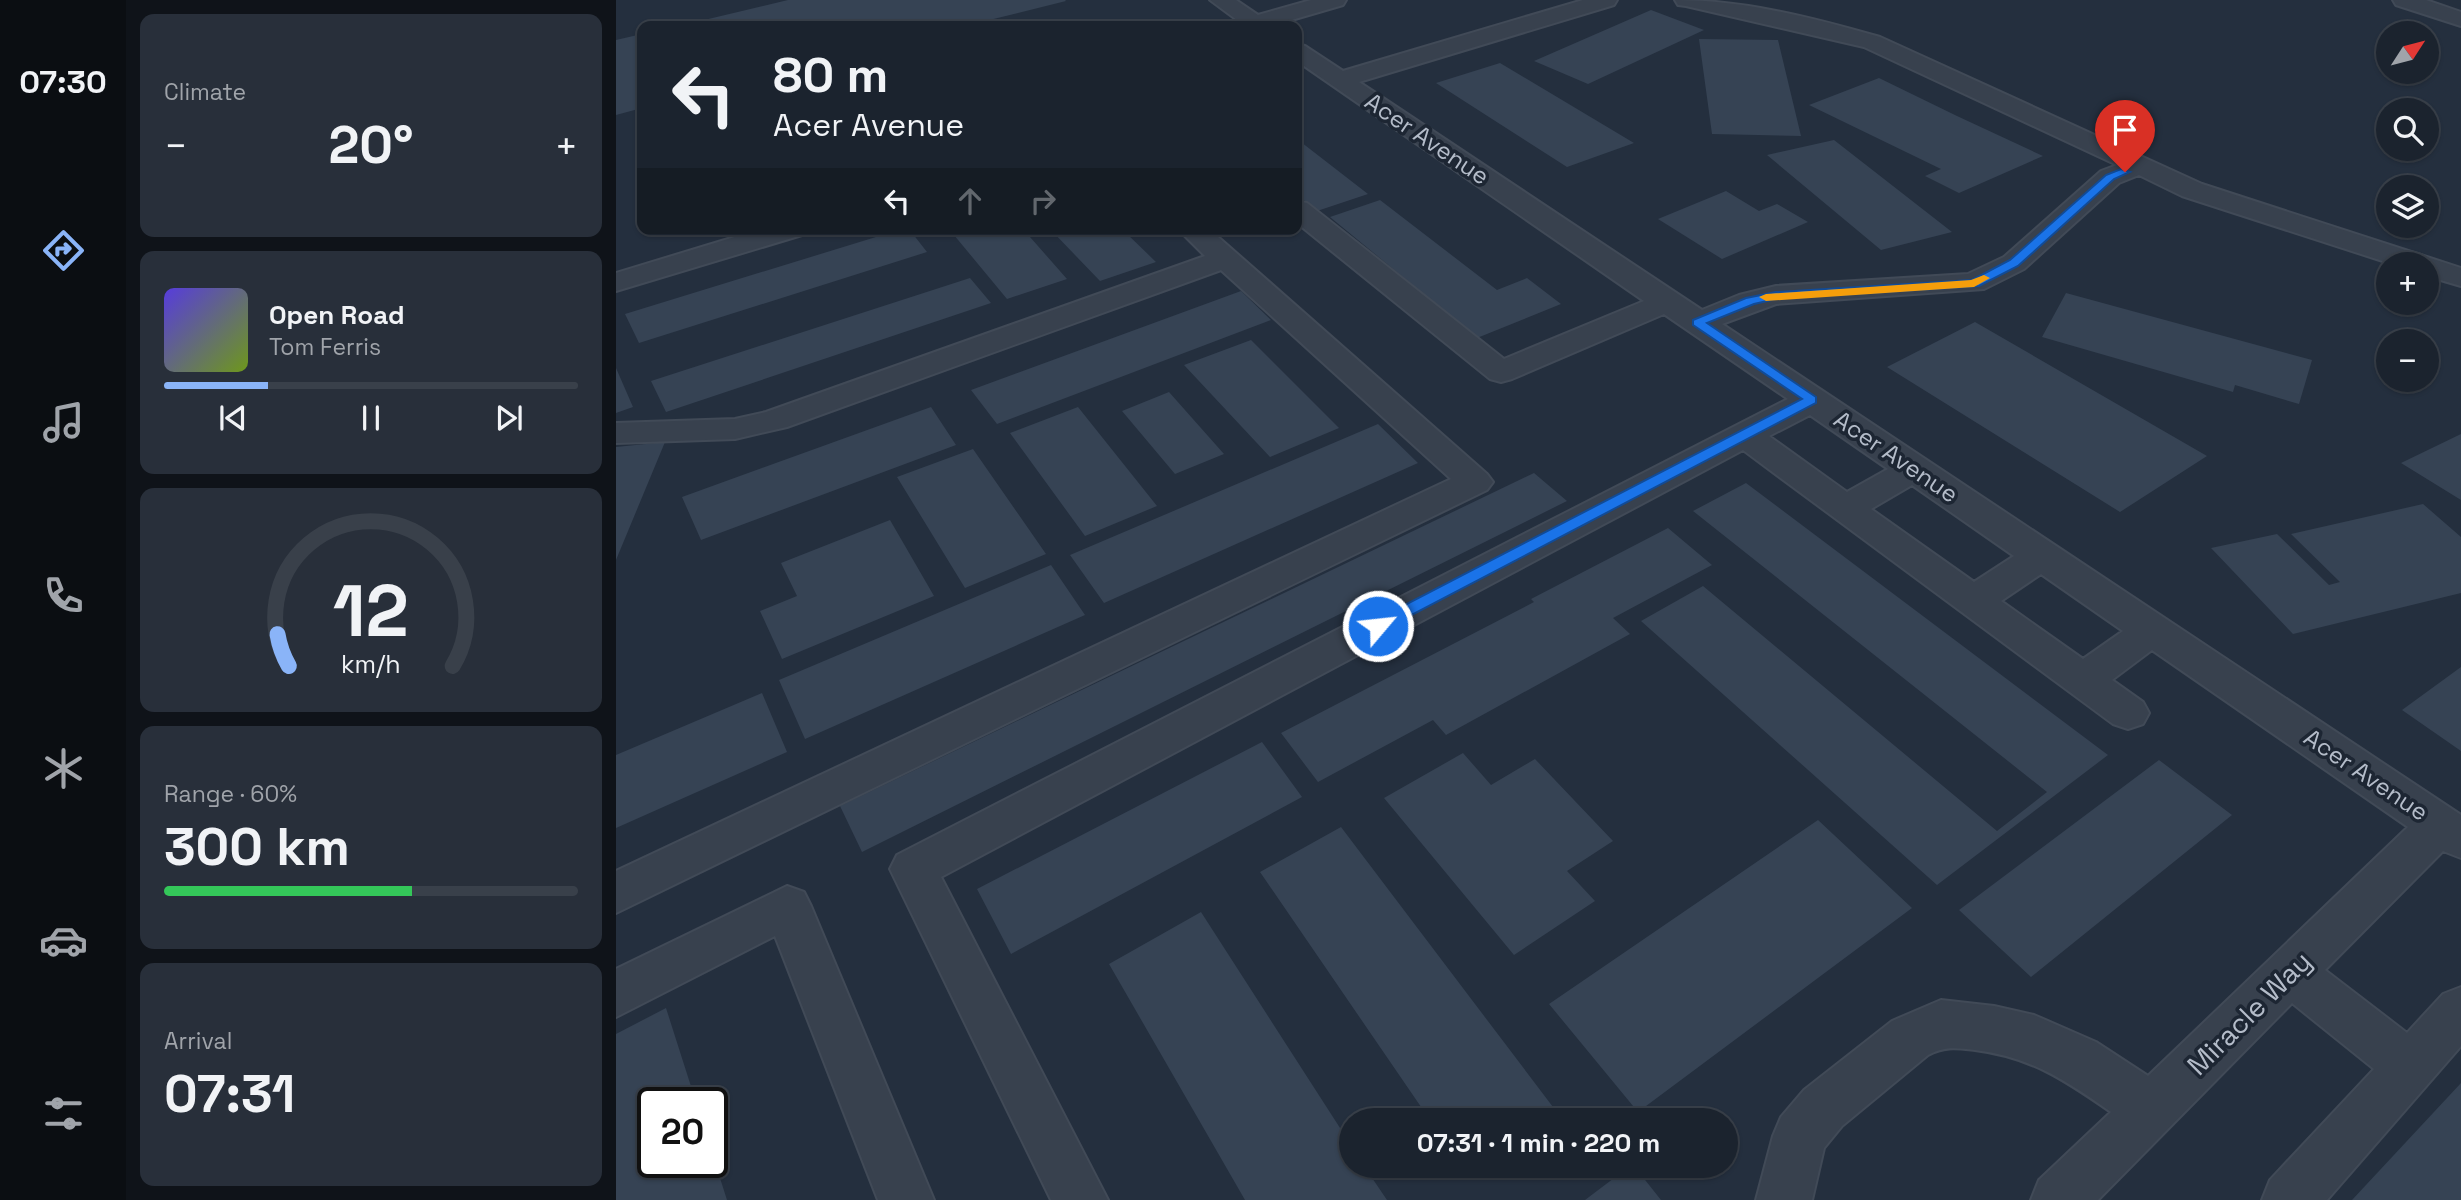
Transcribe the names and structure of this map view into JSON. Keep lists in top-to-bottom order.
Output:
{
  "streets": {
    "street": ["Acer Avenue", "Miracle Way"]
  },
  "crossings": [
    ["Acer Avenue", "Miracle Way"]
  ],
  "north": "top right",
  "page": {
    "tabs": "07:30",
    "tile": [
      "Climate",
      ["Range · 60%", "300 km"],
      ["Arrival", "07:31"]
    ],
    "map_buttons": ["+", "−"],
    "turn": ["80 m", "Acer Avenue"],
    "heat": ["−", "20°", "+"],
    "song": ["Open Road", "Tom Ferris"],
    "limit": "20",
    "trip": "07:31 · 1 min · 220 m",
    "gauge": ["12", "km/h"]
  }
}
